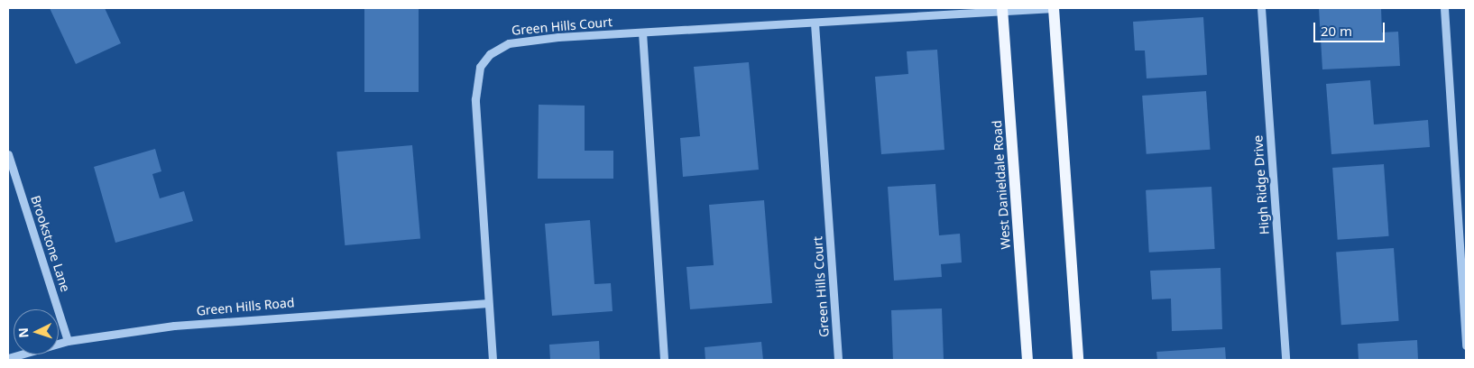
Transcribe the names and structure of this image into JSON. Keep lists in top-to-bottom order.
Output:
{
  "streets": {
    "main road": ["West Danieldale Road"],
    "street": [
      "Green Hills Court",
      "High Ridge Drive",
      "Brookstone Lane",
      "Green Hills Road"
    ]
  },
  "crossings": [
    ["Green Hills Court", "West Danieldale Road"],
    ["Green Hills Court", "Green Hills Road"],
    ["Brookstone Lane", "Green Hills Road"]
  ],
  "scale_bar": "20 m",
  "north": "left"
}
